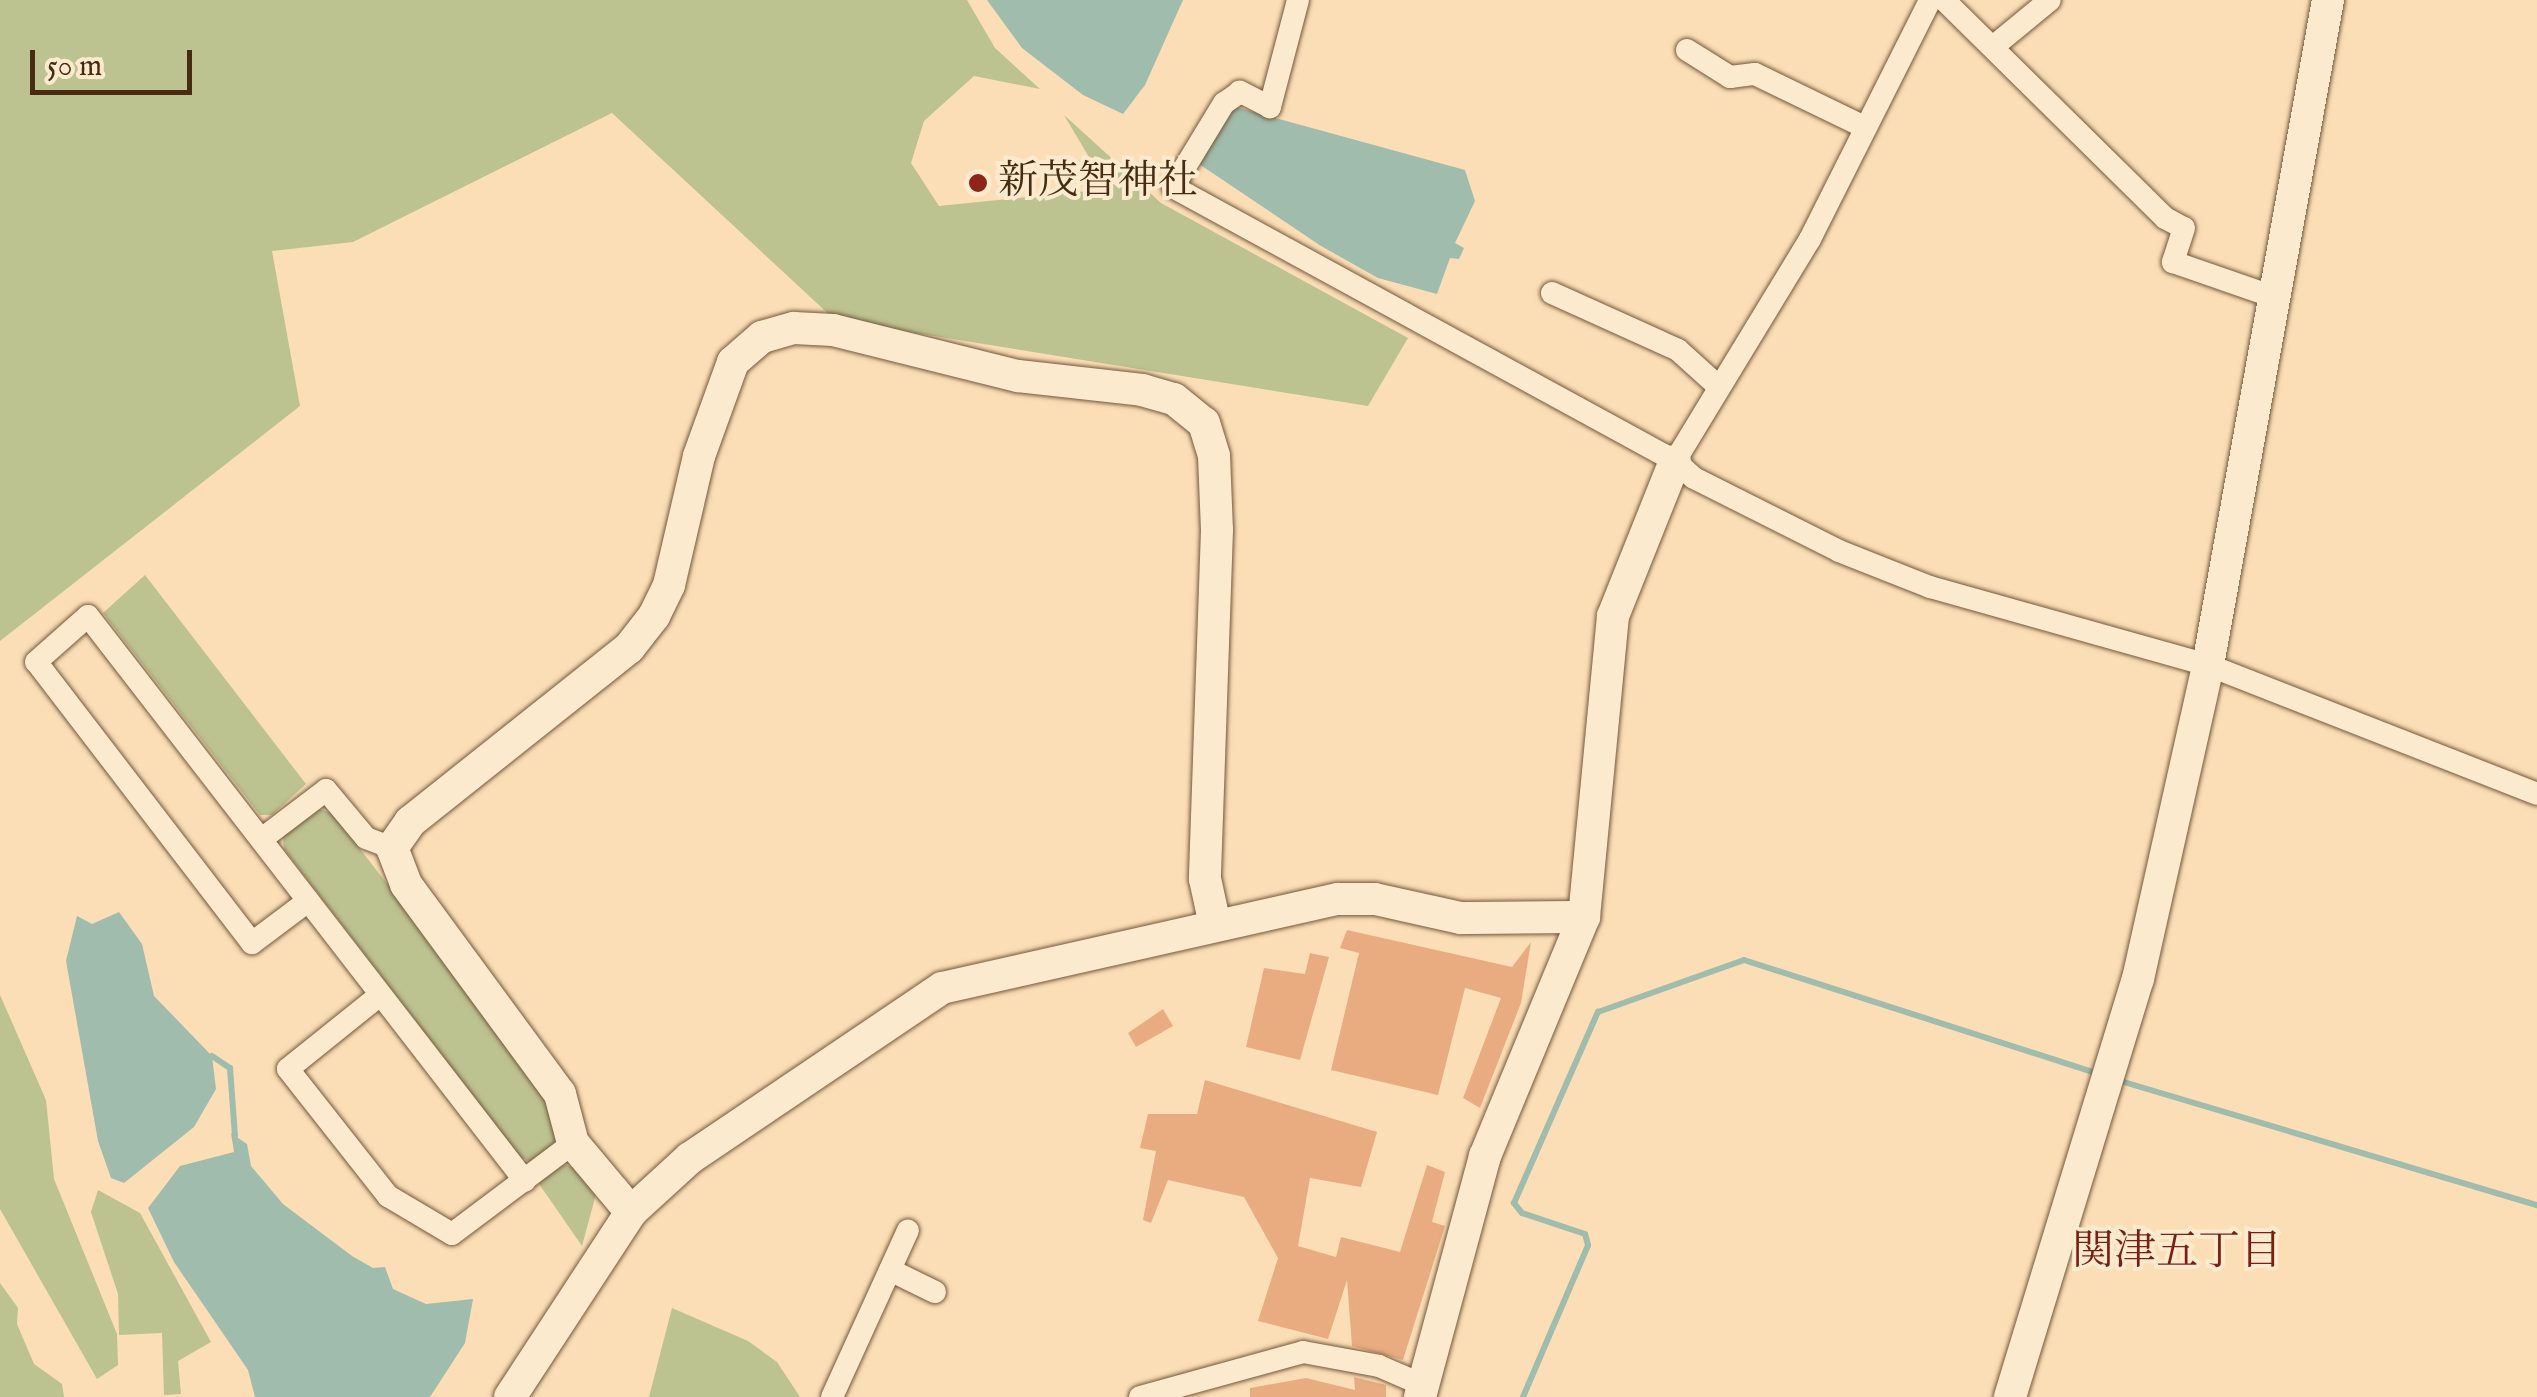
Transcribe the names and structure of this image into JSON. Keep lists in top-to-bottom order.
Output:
{
  "districts": ["関津五丁目"],
  "places": ["新茂智神社"],
  "scale_bar": "50 m"
}
